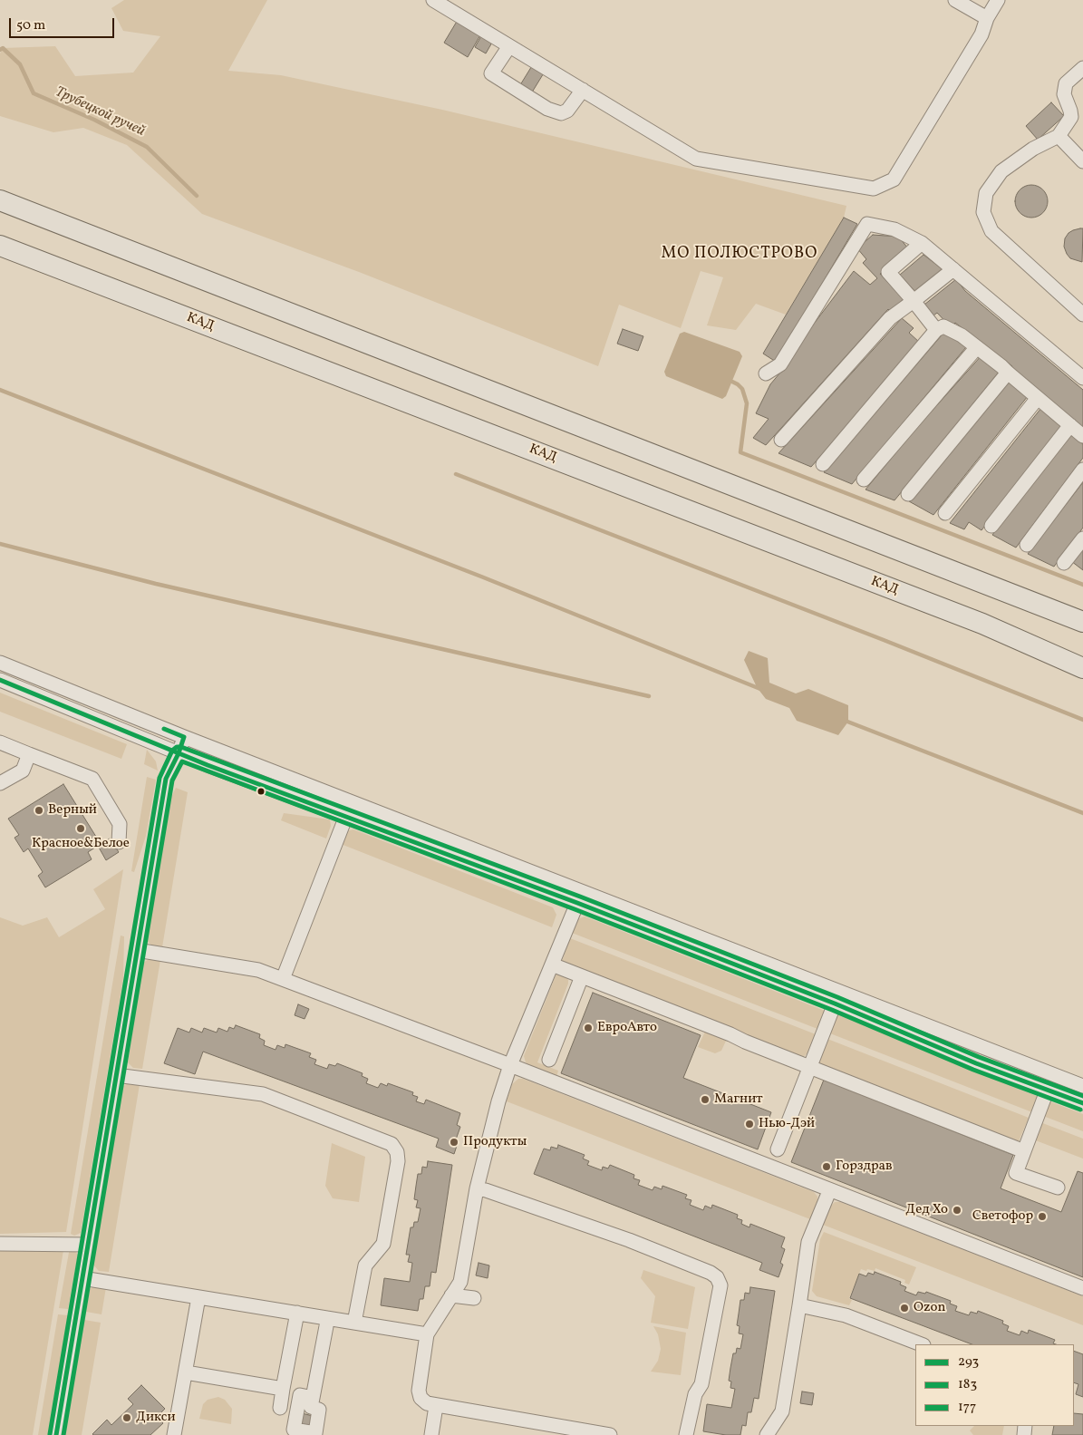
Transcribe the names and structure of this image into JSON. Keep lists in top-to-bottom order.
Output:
{
  "streets": {
    "highway": ["КАД"]
  },
  "districts": ["МО ПОЛЮСТРОВО"],
  "water": ["Трубецкой ручей"],
  "places": [
    "Верный",
    "Красное&Белое",
    "ЕвроАвто",
    "Магнит",
    "Нью-Дэй",
    "Продукты",
    "Горздрав",
    "Дед Хо",
    "Светофор",
    "Ozon",
    "Дикси"
  ],
  "lines": ["transit line 293", "transit line 177", "transit line 183"],
  "legend": ["293", "183", "177"],
  "scale_bar": "50 m"
}
